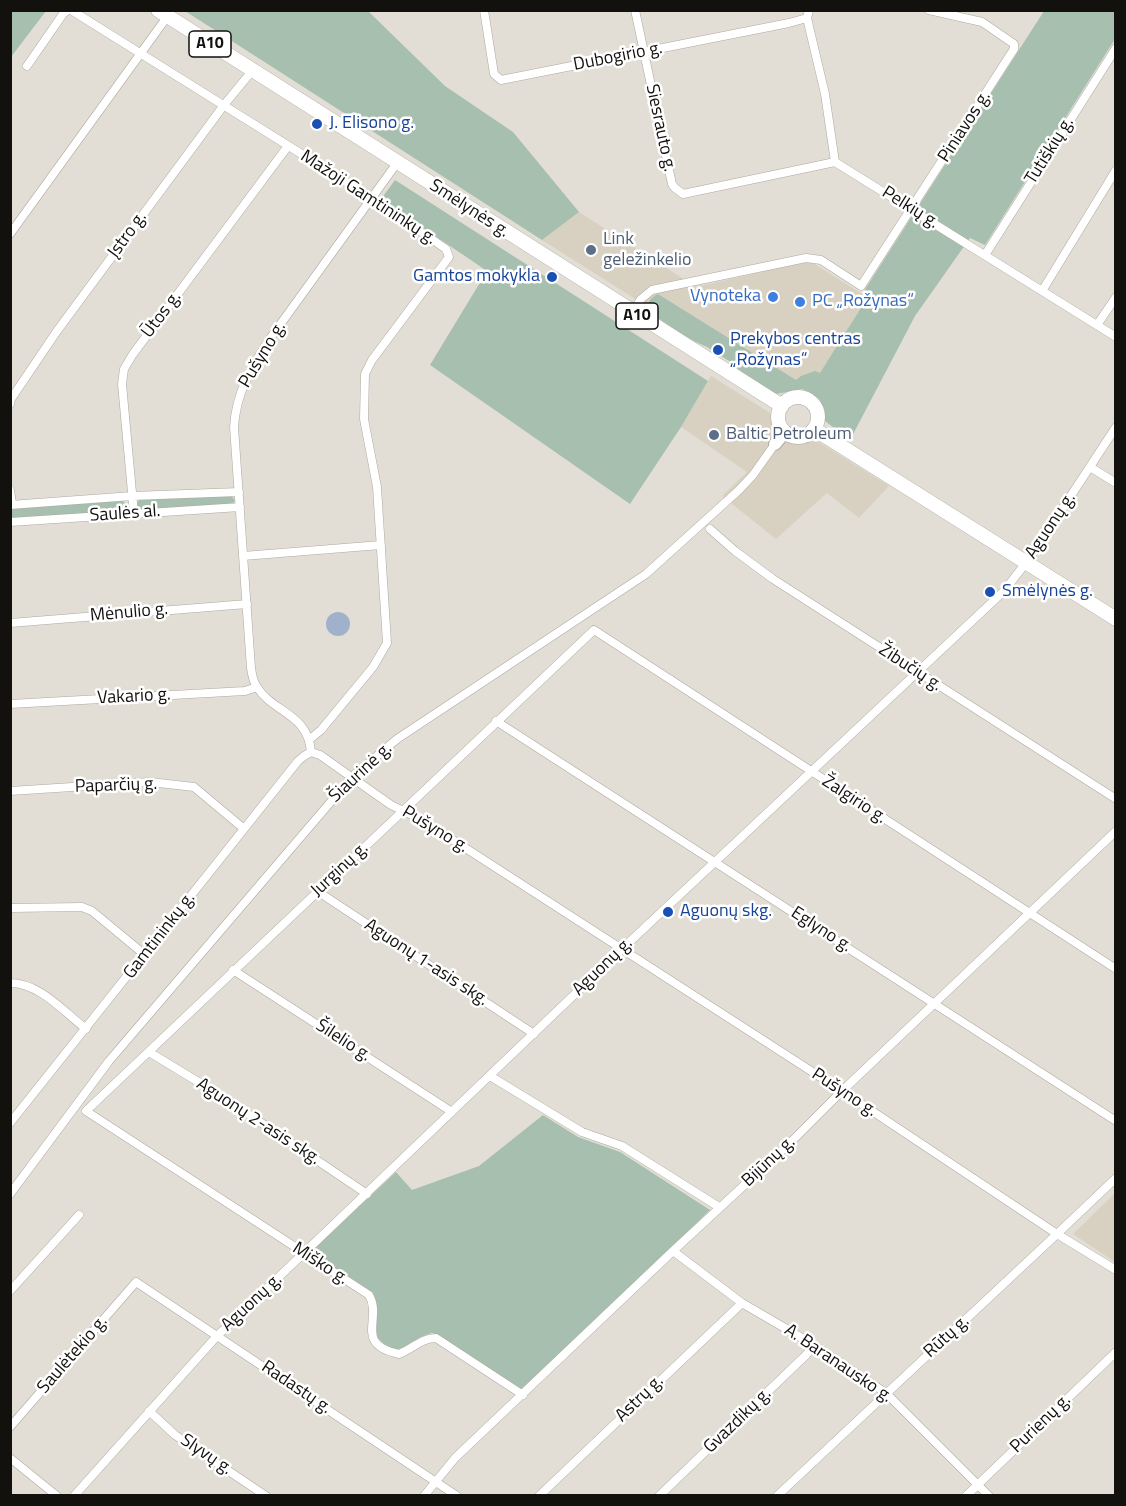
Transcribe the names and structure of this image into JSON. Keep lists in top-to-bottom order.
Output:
{
  "streets": {
    "highway": ["A10", "Smėlynės g."],
    "main road": ["Šiaurinė g."],
    "street": [
      "Dubogirio g.",
      "Piniavos g.",
      "Siesrauto g.",
      "Tutiškių g.",
      "Mažoji Gamtininkų g.",
      "Pelkių g.",
      "Įstro g.",
      "Ūtos g.",
      "Pušyno g.",
      "Saulės al.",
      "Aguonų g.",
      "Mėnulio g.",
      "Žibučių g.",
      "Vakario g.",
      "Paparčių g.",
      "Žalgirio g.",
      "Jurginų g.",
      "Eglyno g.",
      "Gamtininkų g.",
      "Aguonų 1-asis skg.",
      "Šilelio g.",
      "Aguonų 2-asis skg.",
      "Bijūnų g.",
      "Miško g.",
      "Rūtų g.",
      "Saulėtekio g.",
      "A. Baranausko g.",
      "Radastų g.",
      "Astrų g.",
      "Gvazdikų g.",
      "Purienų g.",
      "Slyvų g."
    ]
  },
  "crossings": [
    ["Dubogirio g.", "Siesrauto g."],
    ["Piniavos g.", "Pelkių g."],
    ["Piniavos g.", "Smėlynės g."],
    ["Siesrauto g.", "Pelkių g."],
    ["Tutiškių g.", "Pelkių g."],
    ["Mažoji Gamtininkų g.", "Įstro g."],
    ["Mažoji Gamtininkų g.", "Ūtos g."],
    ["Mažoji Gamtininkų g.", "Pušyno g."],
    ["Smėlynės g.", "Įstro g."],
    ["Smėlynės g.", "Pušyno g."],
    ["Smėlynės g.", "Šiaurinė g."],
    ["Ūtos g.", "Saulės al."],
    ["Pušyno g.", "Saulės al."],
    ["Pušyno g.", "Aguonų g."],
    ["Pušyno g.", "Mėnulio g."],
    ["Pušyno g.", "Vakario g."],
    ["Pušyno g.", "Šiaurinė g."],
    ["Pušyno g.", "Jurginų g."],
    ["Pušyno g.", "Gamtininkų g."],
    ["Pušyno g.", "Bijūnų g."],
    ["Pušyno g.", "Rūtų g."],
    ["Aguonų g.", "Žibučių g."],
    ["Aguonų g.", "Žalgirio g."],
    ["Aguonų g.", "Eglyno g."],
    ["Aguonų g.", "Aguonų 1-asis skg."],
    ["Aguonų g.", "Šilelio g."],
    ["Aguonų g.", "Aguonų 2-asis skg."],
    ["Aguonų g.", "Miško g."],
    ["Aguonų g.", "Radastų g."],
    ["Aguonų g.", "Slyvų g."],
    ["Paparčių g.", "Gamtininkų g."],
    ["Žalgirio g.", "Jurginų g."],
    ["Žalgirio g.", "Bijūnų g."],
    ["Jurginų g.", "Eglyno g."],
    ["Jurginų g.", "Aguonų 1-asis skg."],
    ["Jurginų g.", "Šilelio g."],
    ["Jurginų g.", "Aguonų 2-asis skg."],
    ["Jurginų g.", "Miško g."],
    ["Eglyno g.", "Bijūnų g."],
    ["Bijūnų g.", "Miško g."],
    ["Bijūnų g.", "A. Baranausko g."],
    ["Bijūnų g.", "Radastų g."],
    ["Rūtų g.", "A. Baranausko g."],
    ["Saulėtekio g.", "Radastų g."],
    ["A. Baranausko g.", "Astrų g."],
    ["A. Baranausko g.", "Gvazdikų g."],
    ["A. Baranausko g.", "Purienų g."]
  ],
  "places": [
    "J. Elisono g.",
    "Link geležinkelio",
    "Gamtos mokykla",
    "Vynoteka",
    "PC „Rožynas“",
    "Prekybos centras „Rožynas“",
    "Baltic Petroleum",
    "Smėlynės g.",
    "Aguonų skg."
  ]
}
